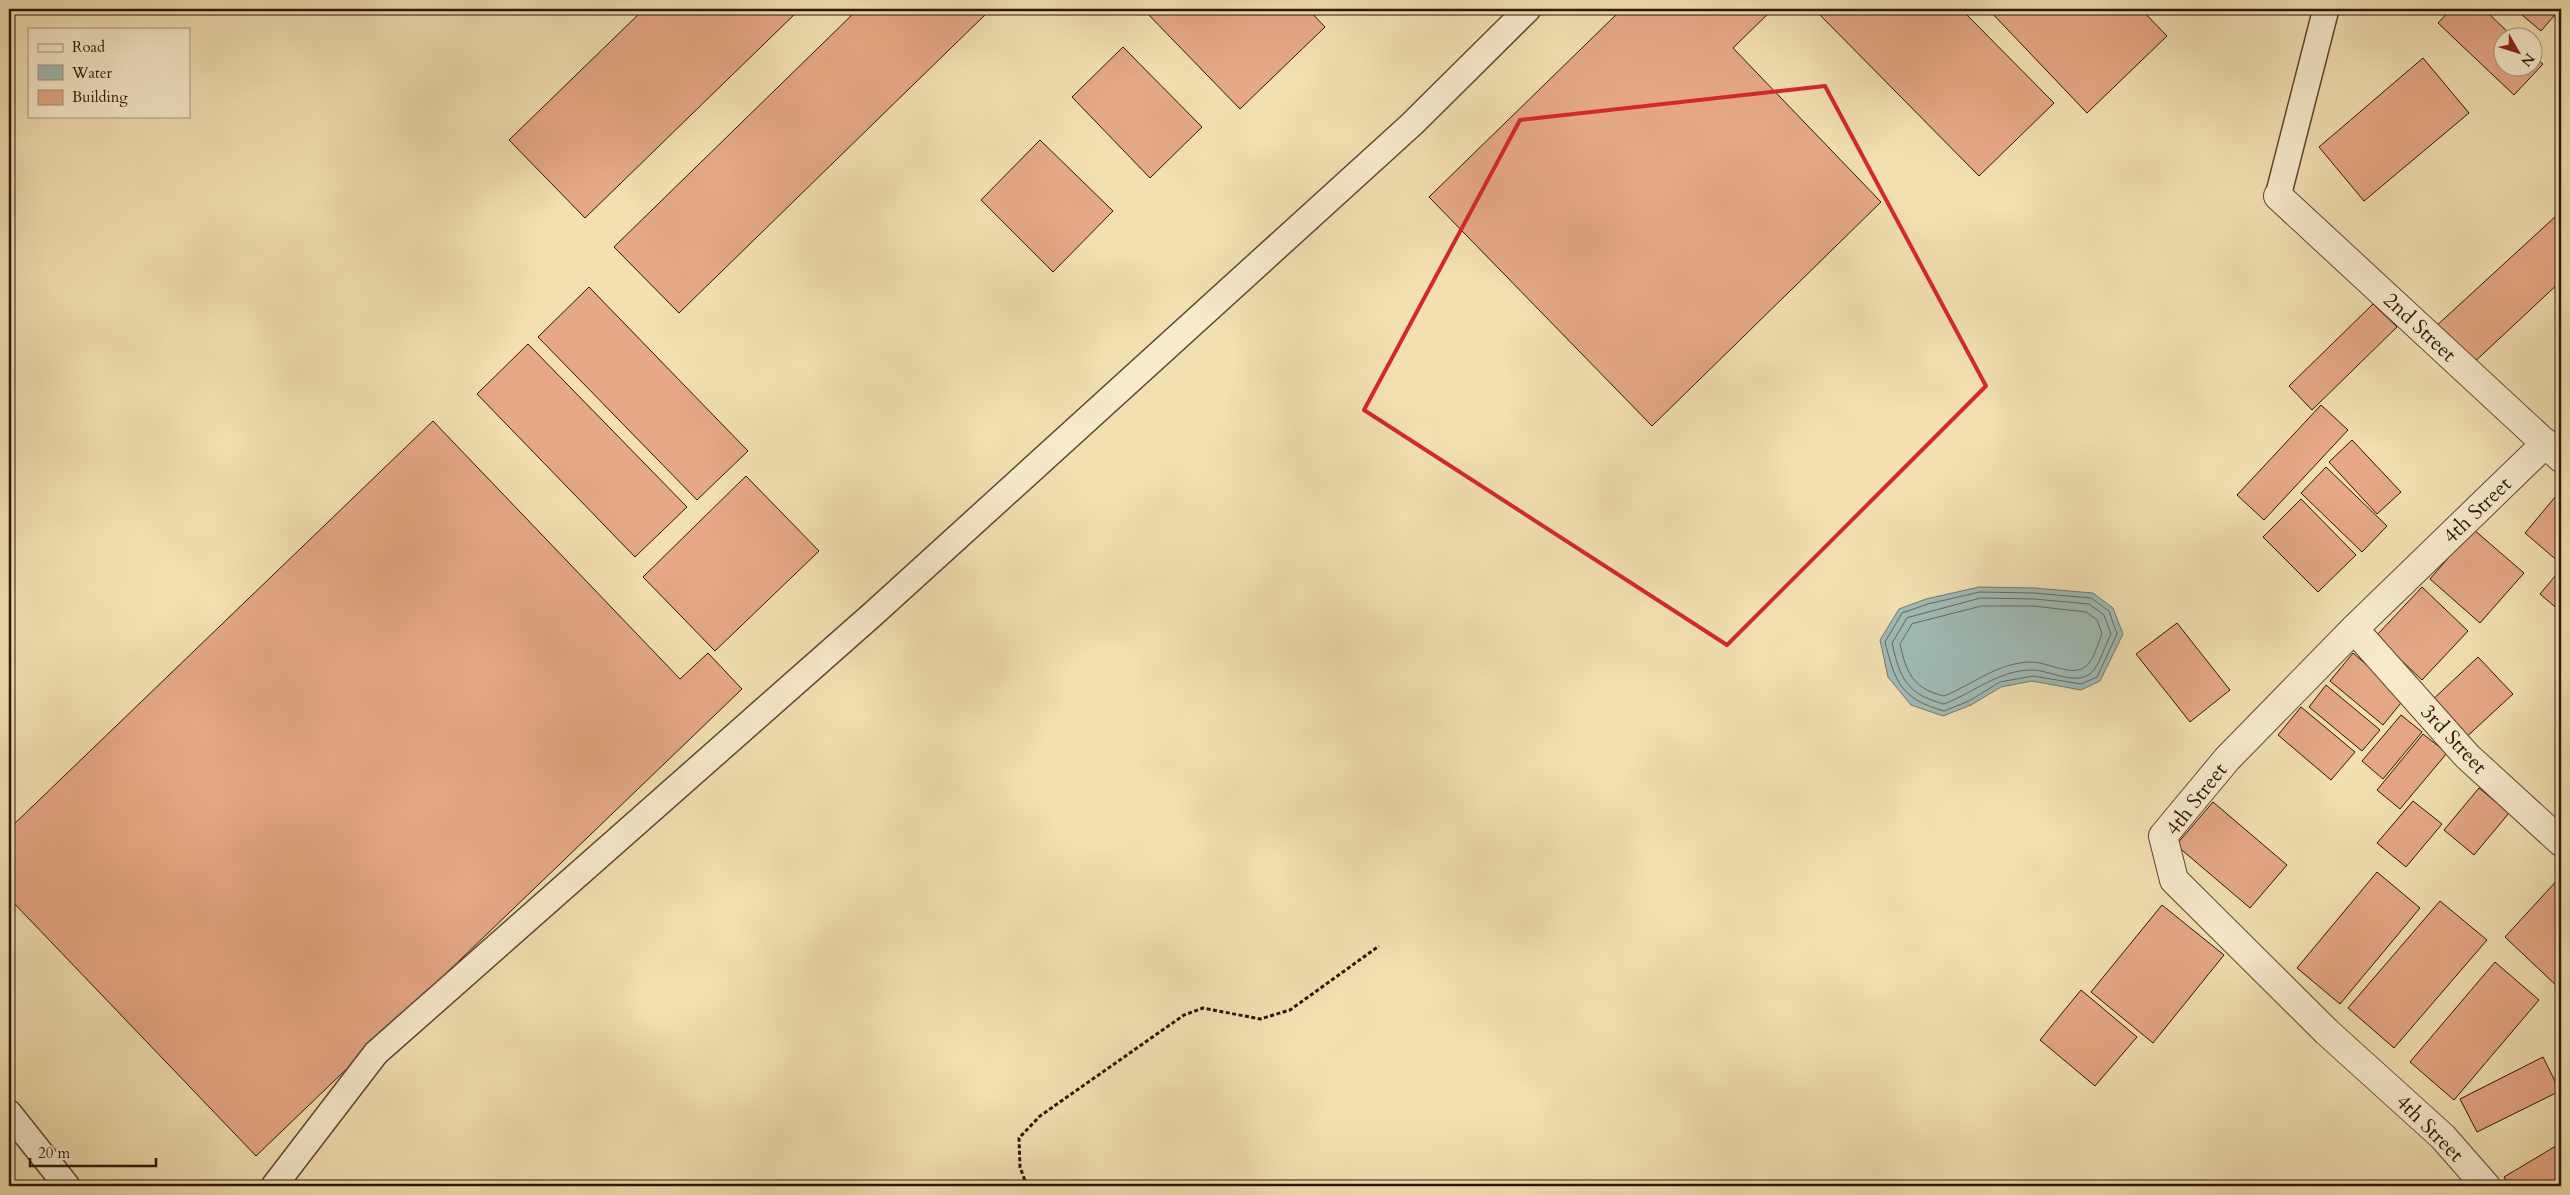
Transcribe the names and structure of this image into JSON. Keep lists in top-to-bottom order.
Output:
{
  "streets": {
    "street": ["2nd Street", "4th Street", "3rd Street"]
  },
  "crossings": [
    ["2nd Street", "4th Street"],
    ["4th Street", "3rd Street"]
  ],
  "legend": ["Road", "Water", "Building"],
  "scale_bar": "20 m",
  "north": "bottom right"
}
